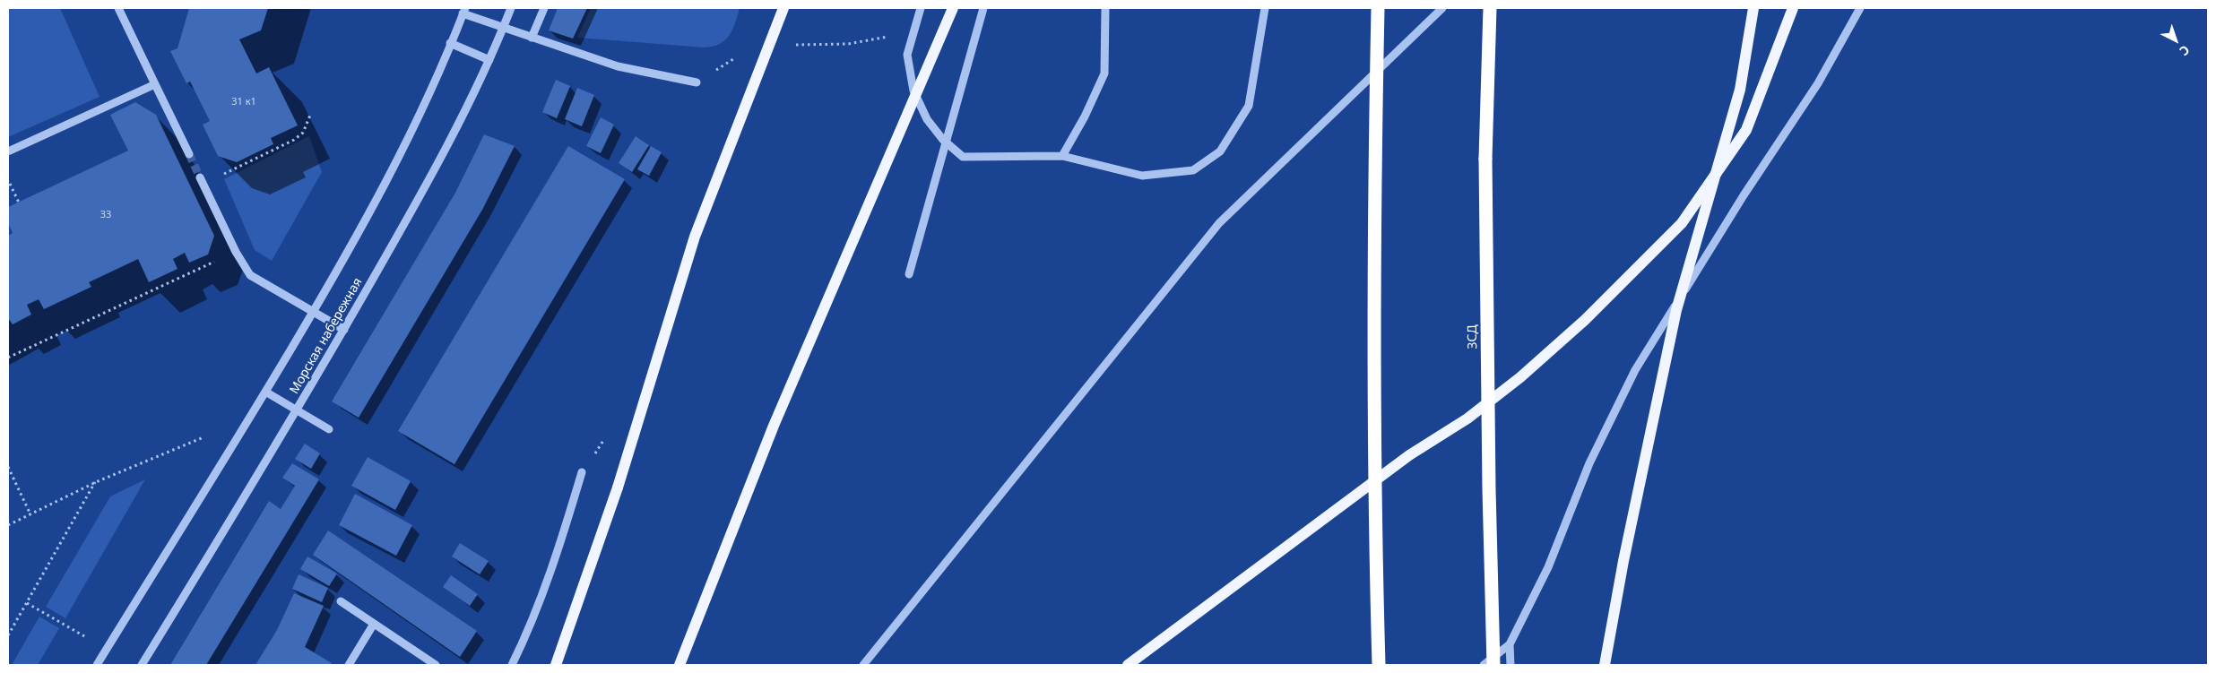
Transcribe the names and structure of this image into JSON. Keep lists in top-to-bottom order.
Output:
{
  "streets": {
    "highway": ["ЗСД"],
    "street": ["Морская набережная"]
  },
  "house_numbers": ["31 к1", "33"],
  "north": "bottom right"
}
